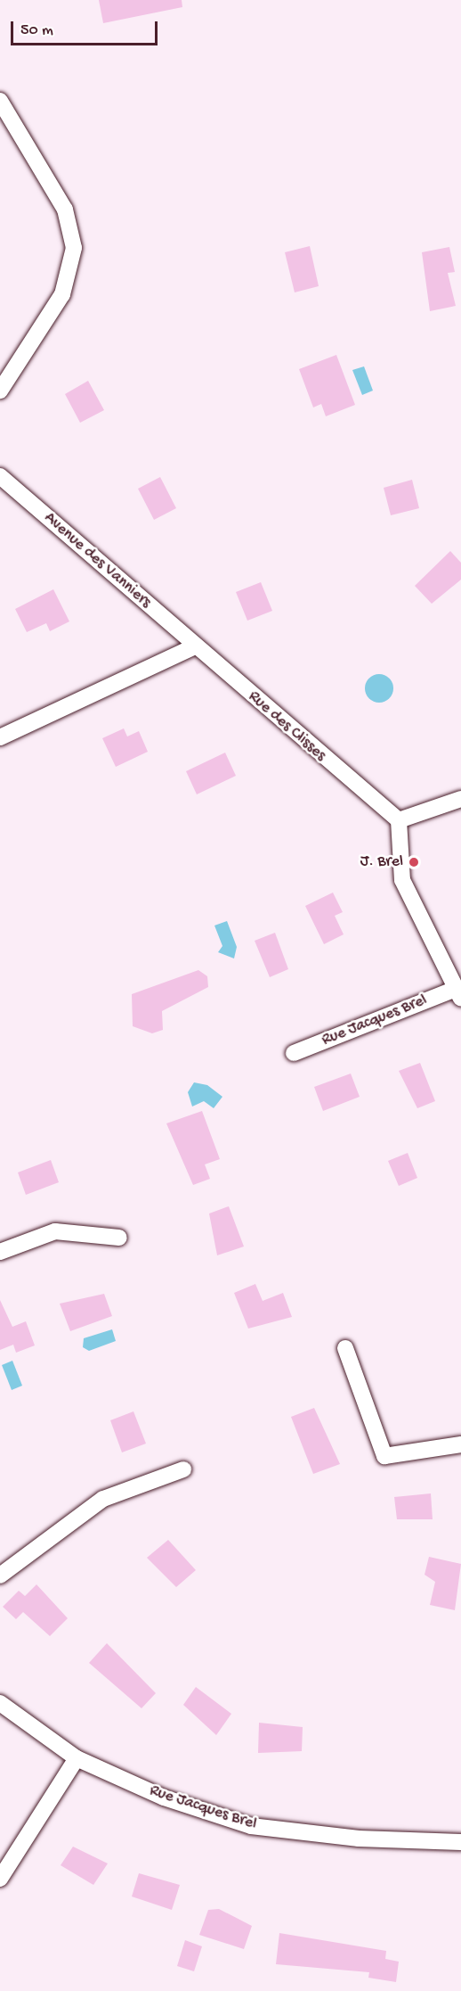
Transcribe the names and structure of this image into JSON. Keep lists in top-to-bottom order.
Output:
{
  "streets": {
    "street": ["Avenue des Vanniers", "Rue des Clisses", "Rue Jacques Brel"]
  },
  "crossings": [
    ["Avenue des Vanniers", "Rue des Clisses"]
  ],
  "places": ["J. Brel"],
  "scale_bar": "50 m"
}
